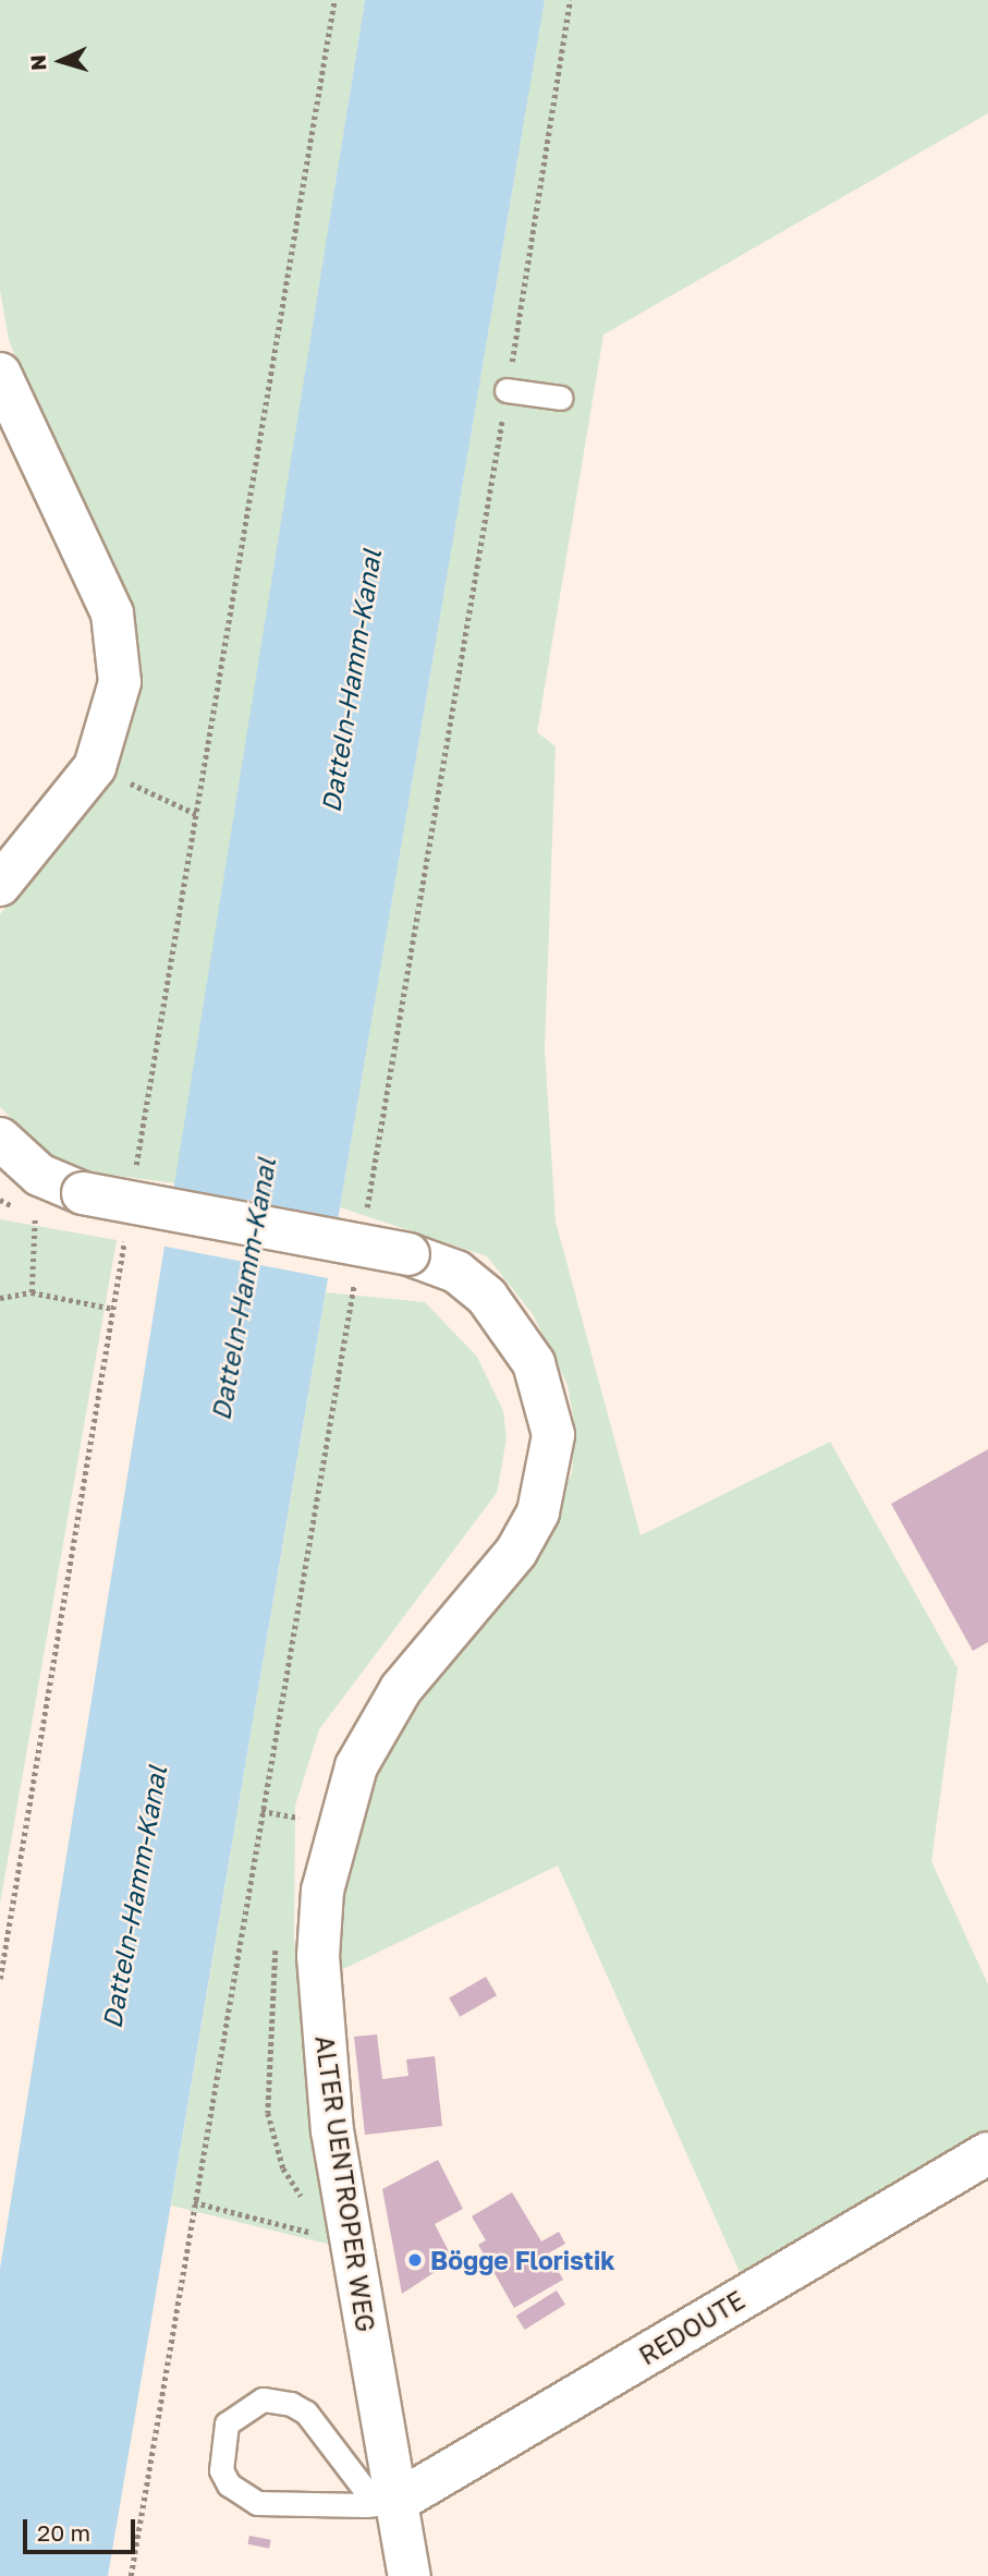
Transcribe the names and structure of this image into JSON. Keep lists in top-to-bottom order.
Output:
{
  "streets": {
    "street": ["ALTER UENTROPER WEG", "REDOUTE"]
  },
  "crossings": [
    ["ALTER UENTROPER WEG", "REDOUTE"]
  ],
  "water": ["Datteln-Hamm-Kanal"],
  "places": ["Bögge Floristik"],
  "scale_bar": "20 m",
  "north": "left"
}
